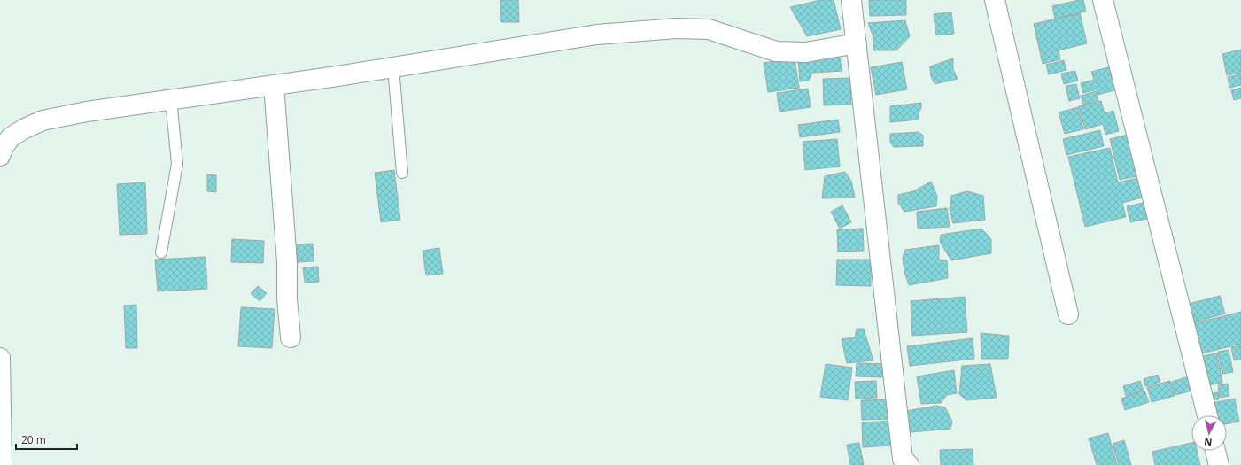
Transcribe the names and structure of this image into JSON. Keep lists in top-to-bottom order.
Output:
{
  "scale_bar": "20 m",
  "north": "bottom"
}
